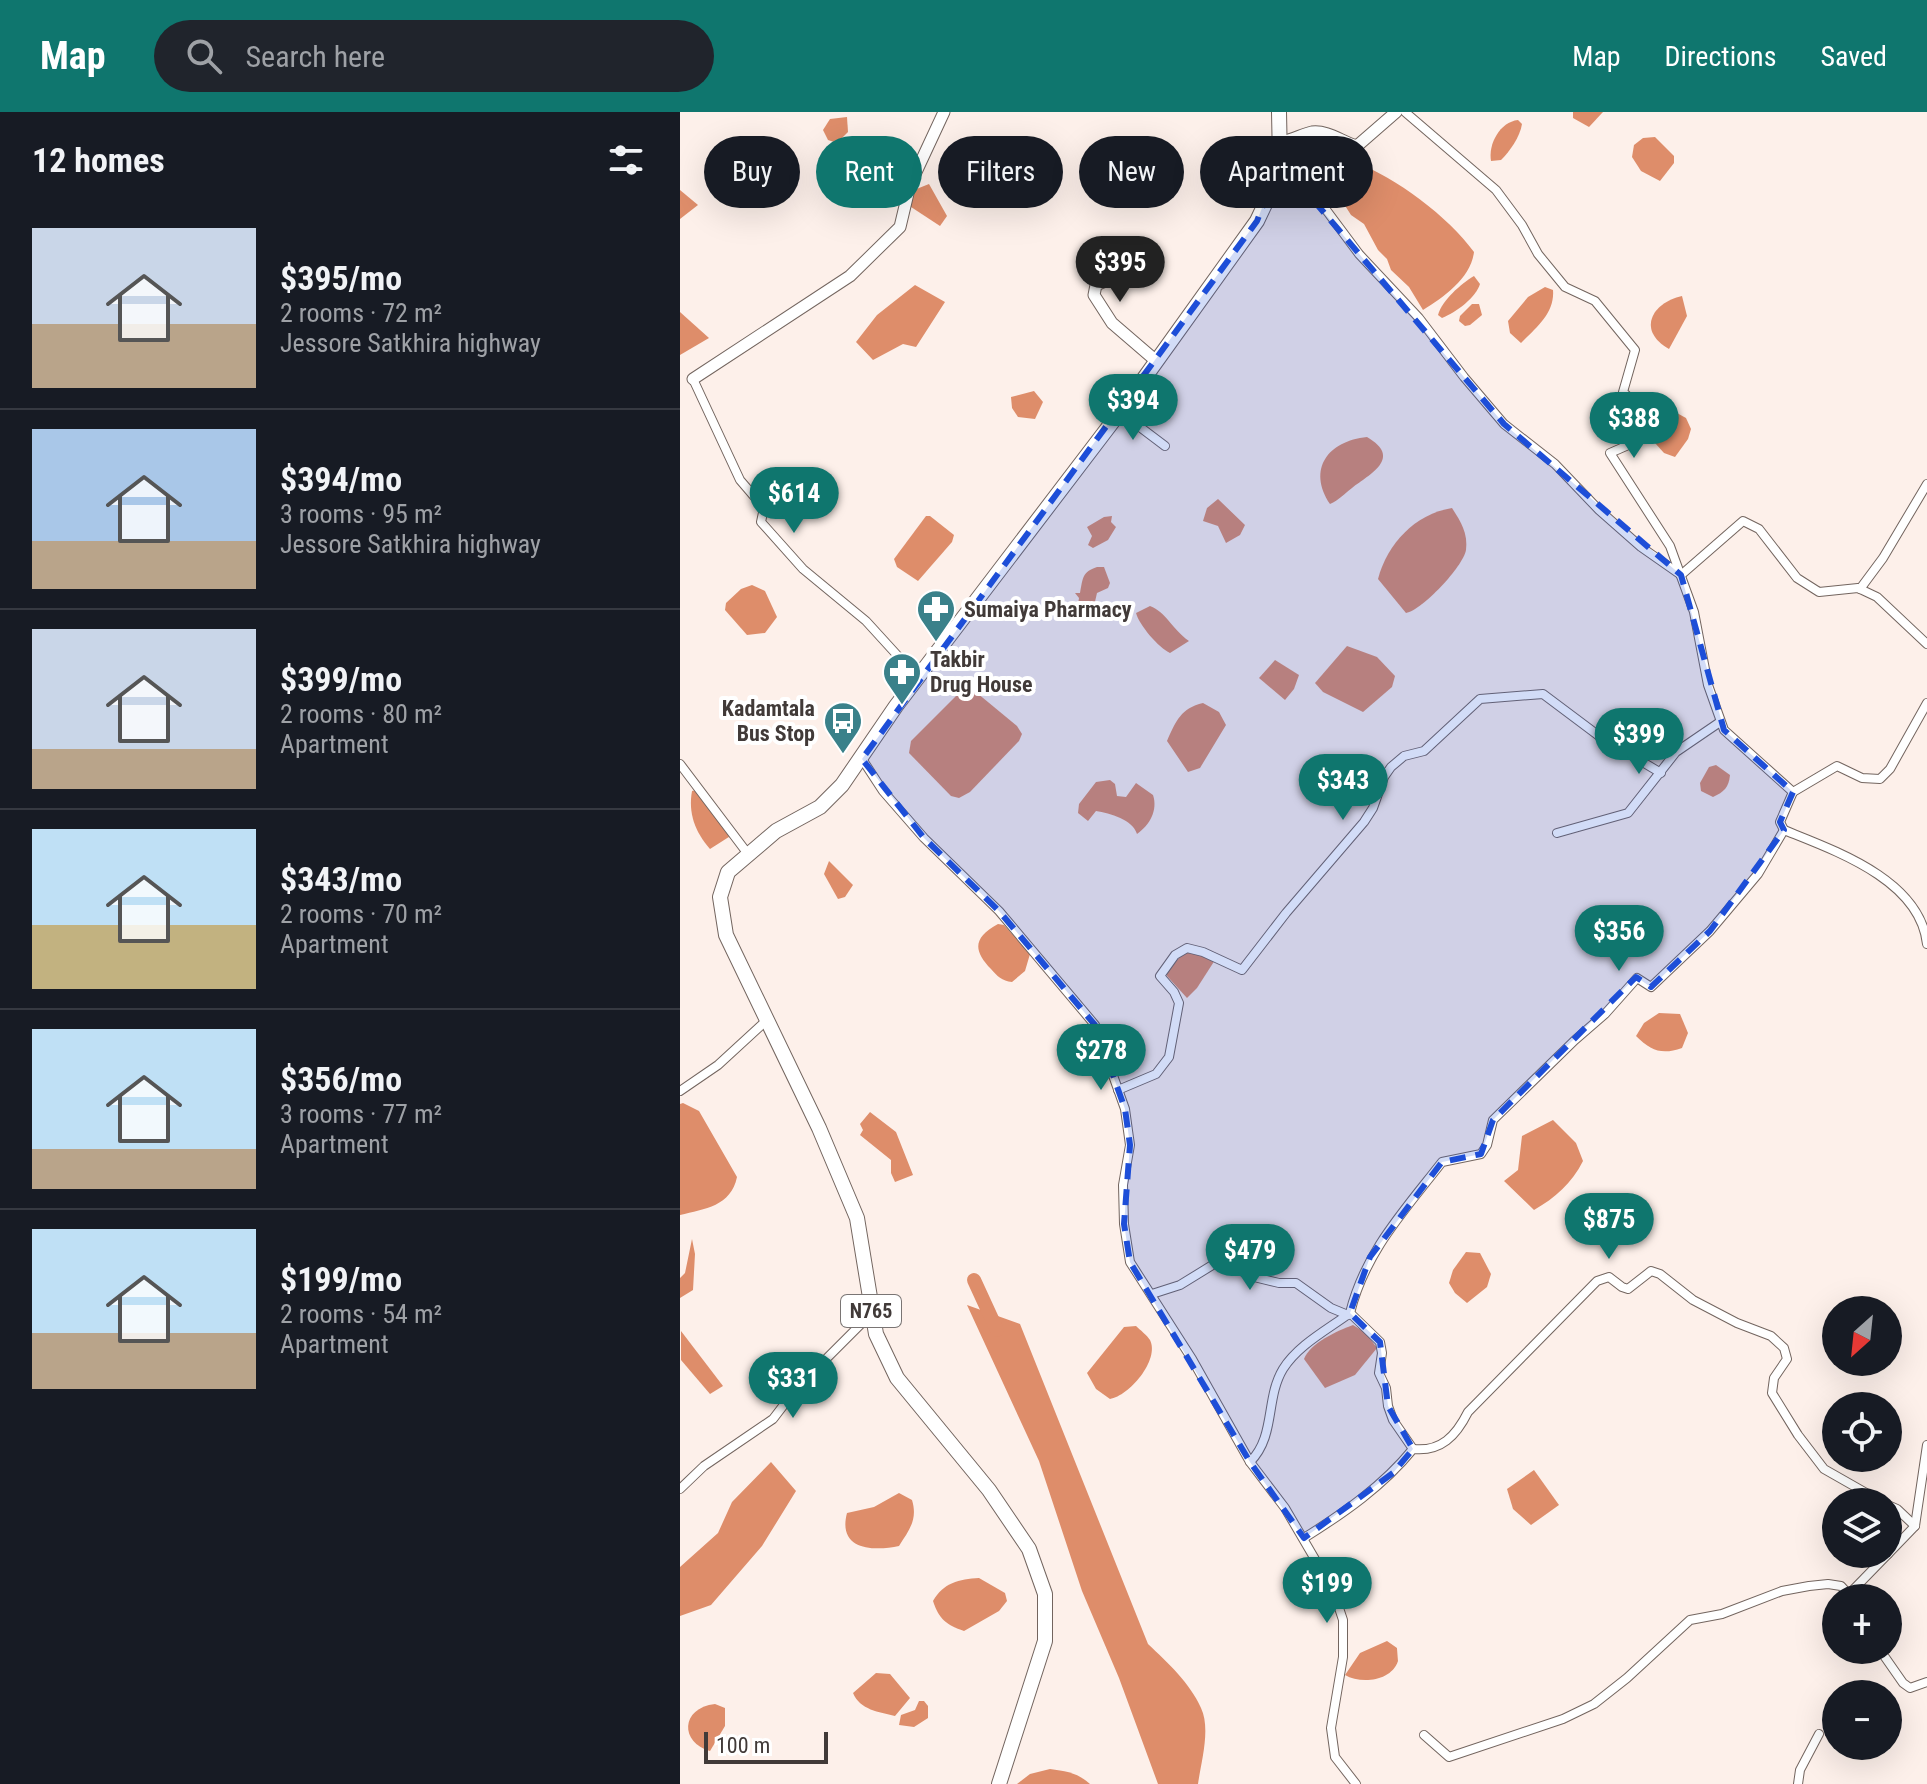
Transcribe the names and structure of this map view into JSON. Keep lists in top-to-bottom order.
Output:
{
  "streets": {
    "highway": ["N765"]
  },
  "places": {
    "pharmacy": ["Sumaiya Pharmacy", "Takbir Drug House"],
    "bus stop": ["Kadamtala Bus Stop"]
  },
  "scale_bar": "100 m",
  "north": "bottom left",
  "page": {
    "header": "Map",
    "search": "Search here",
    "nav": ["Map", "Directions", "Saved"],
    "heading": "12 homes",
    "chip": [
      "Buy",
      "Rent",
      "Filters",
      "New",
      "Apartment"
    ],
    "list": [
      {
        "name": "$395/mo",
        "note": "2 rooms · 72 m² · Jessore Satkhira highway"
      },
      {
        "name": "$394/mo",
        "note": "3 rooms · 95 m² · Jessore Satkhira highway"
      },
      {
        "name": "$399/mo",
        "note": "2 rooms · 80 m² · Apartment"
      },
      {
        "name": "$343/mo",
        "note": "2 rooms · 70 m² · Apartment"
      },
      {
        "name": "$356/mo",
        "note": "3 rooms · 77 m² · Apartment"
      },
      {
        "name": "$199/mo",
        "note": "2 rooms · 54 m² · Apartment"
      }
    ],
    "price": [
      "$395",
      "$394",
      "$388",
      "$614",
      "$399",
      "$343",
      "$356",
      "$278",
      "$875",
      "$479",
      "$331",
      "$199"
    ],
    "map_buttons": ["+", "−"],
    "scale": "100 m"
  }
}
